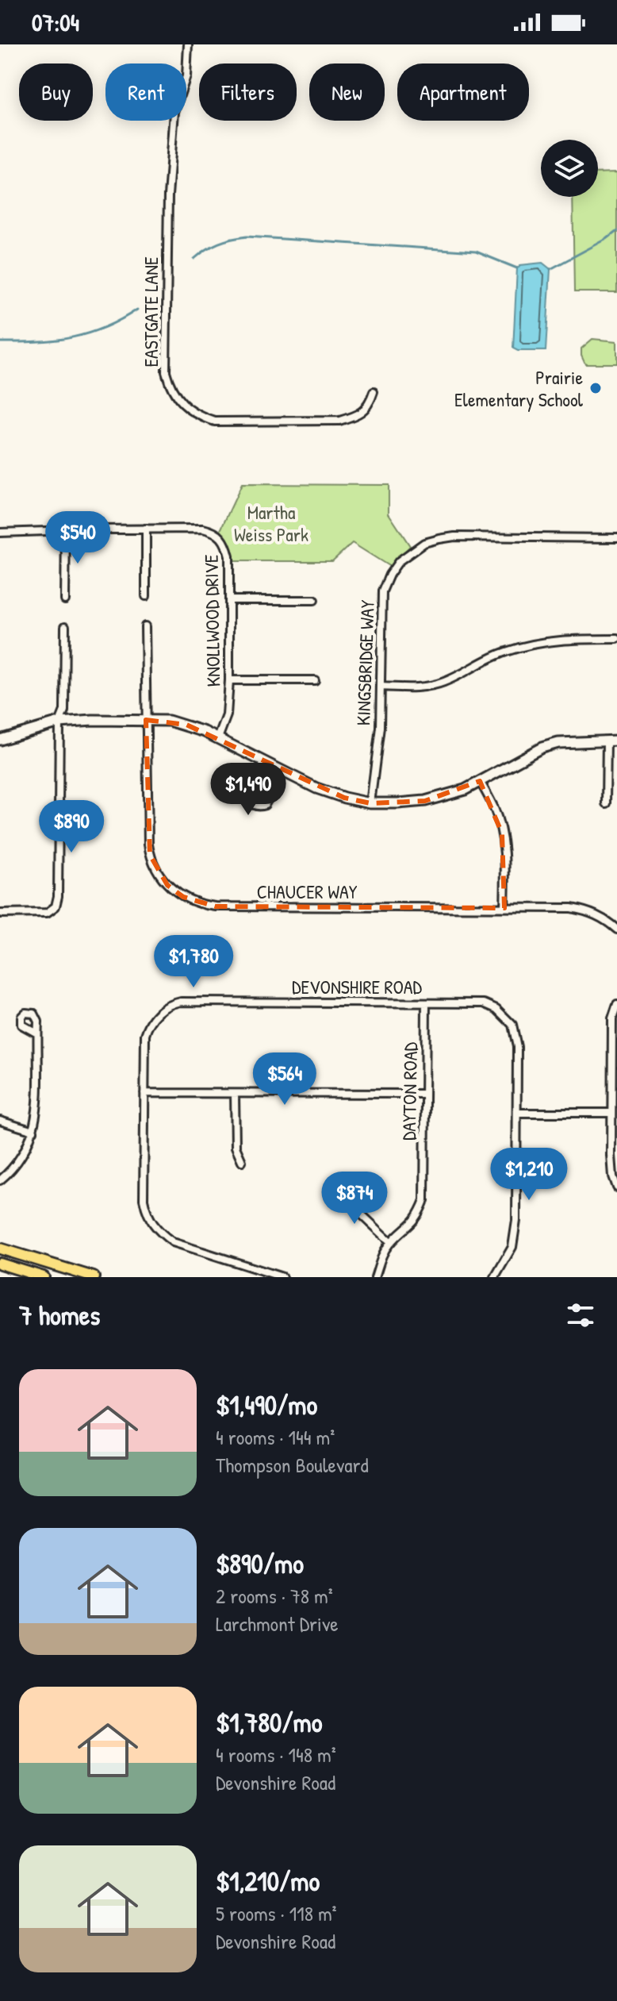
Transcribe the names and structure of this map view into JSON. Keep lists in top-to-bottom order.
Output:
{
  "streets": {
    "street": [
      "EASTGATE LANE",
      "KNOLLWOOD DRIVE",
      "KINGSBRIDGE WAY",
      "CHAUCER WAY",
      "DEVONSHIRE ROAD",
      "DAYTON ROAD"
    ]
  },
  "crossings": [
    ["DEVONSHIRE ROAD", "DAYTON ROAD"]
  ],
  "parks": ["Martha Weiss Park"],
  "places": ["Prairie Elementary School"],
  "page": {
    "status": "07:04",
    "chip": [
      "Buy",
      "Rent",
      "Filters",
      "New",
      "Apartment"
    ],
    "price": [
      "$540",
      "$1,490",
      "$890",
      "$1,780",
      "$564",
      "$1,210",
      "$874"
    ],
    "heading": "7 homes",
    "list": [
      {
        "name": "$1,490/mo",
        "note": "4 rooms · 144 m² · Thompson Boulevard"
      },
      {
        "name": "$890/mo",
        "note": "2 rooms · 78 m² · Larchmont Drive"
      },
      {
        "name": "$1,780/mo",
        "note": "4 rooms · 148 m² · Devonshire Road"
      },
      {
        "name": "$1,210/mo",
        "note": "5 rooms · 118 m² · Devonshire Road"
      }
    ]
  }
}
